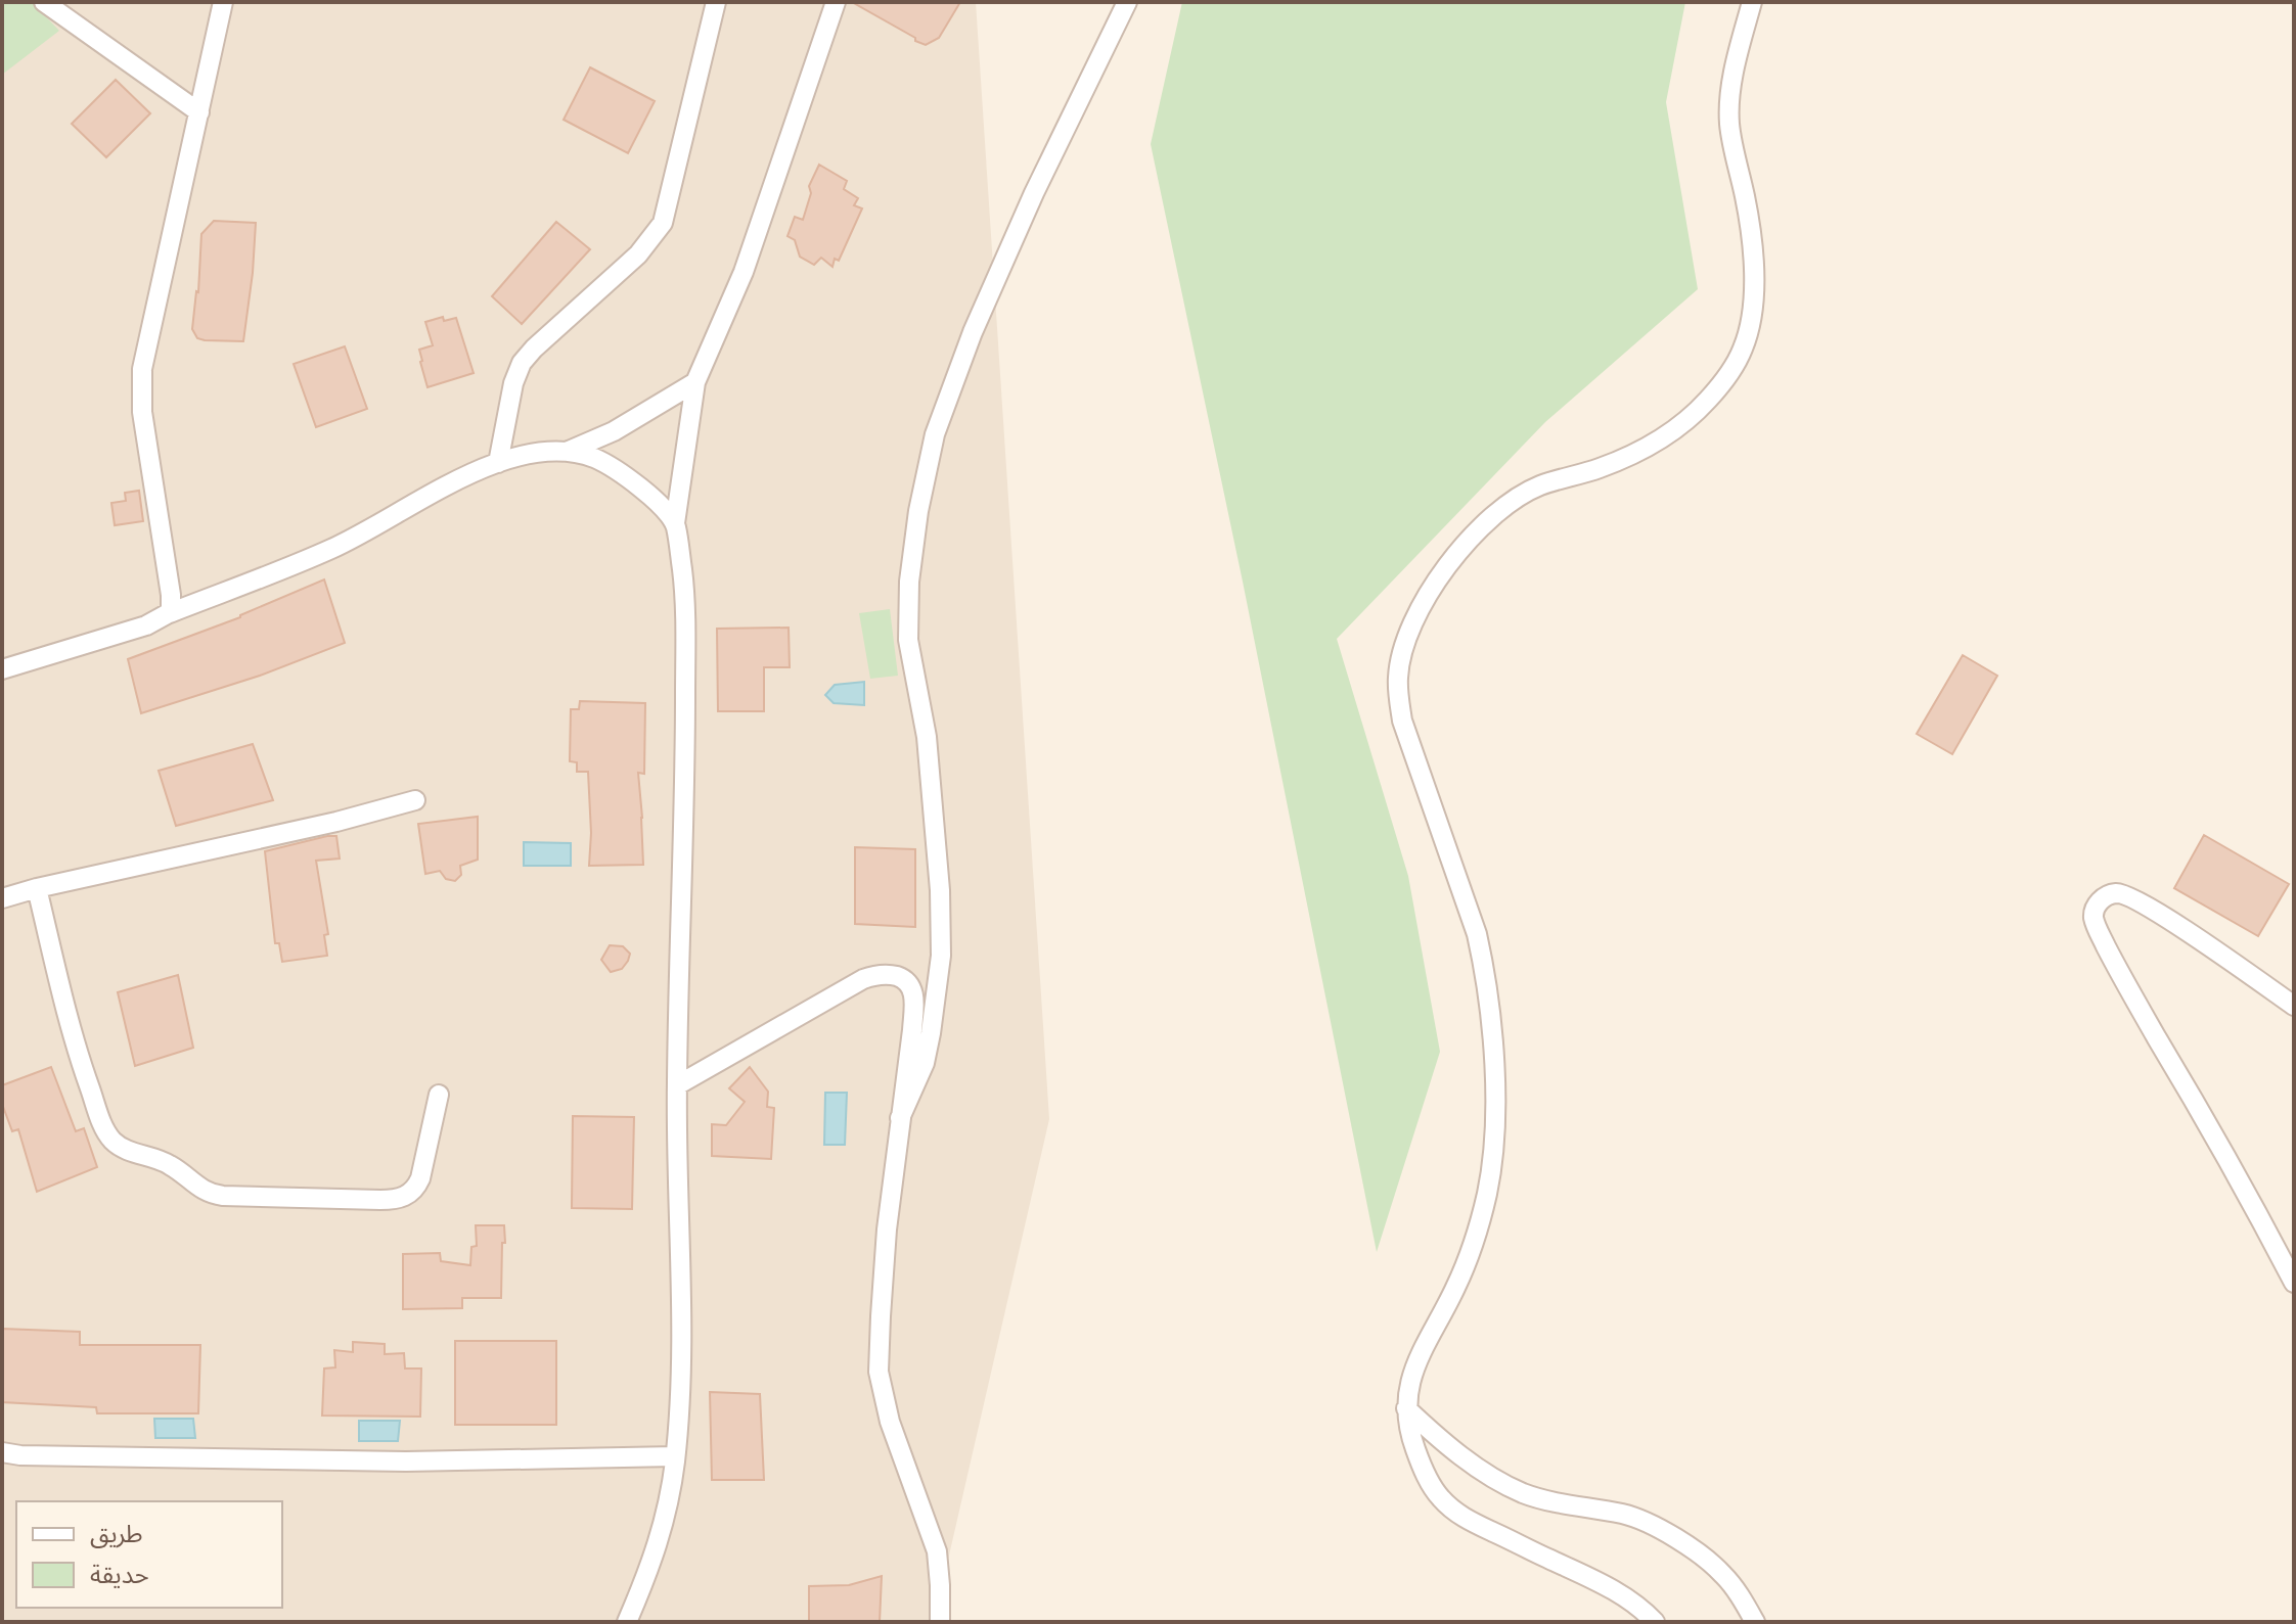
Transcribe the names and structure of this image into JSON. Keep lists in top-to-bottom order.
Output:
{
  "legend": ["طريق", "حديقة"]
}
